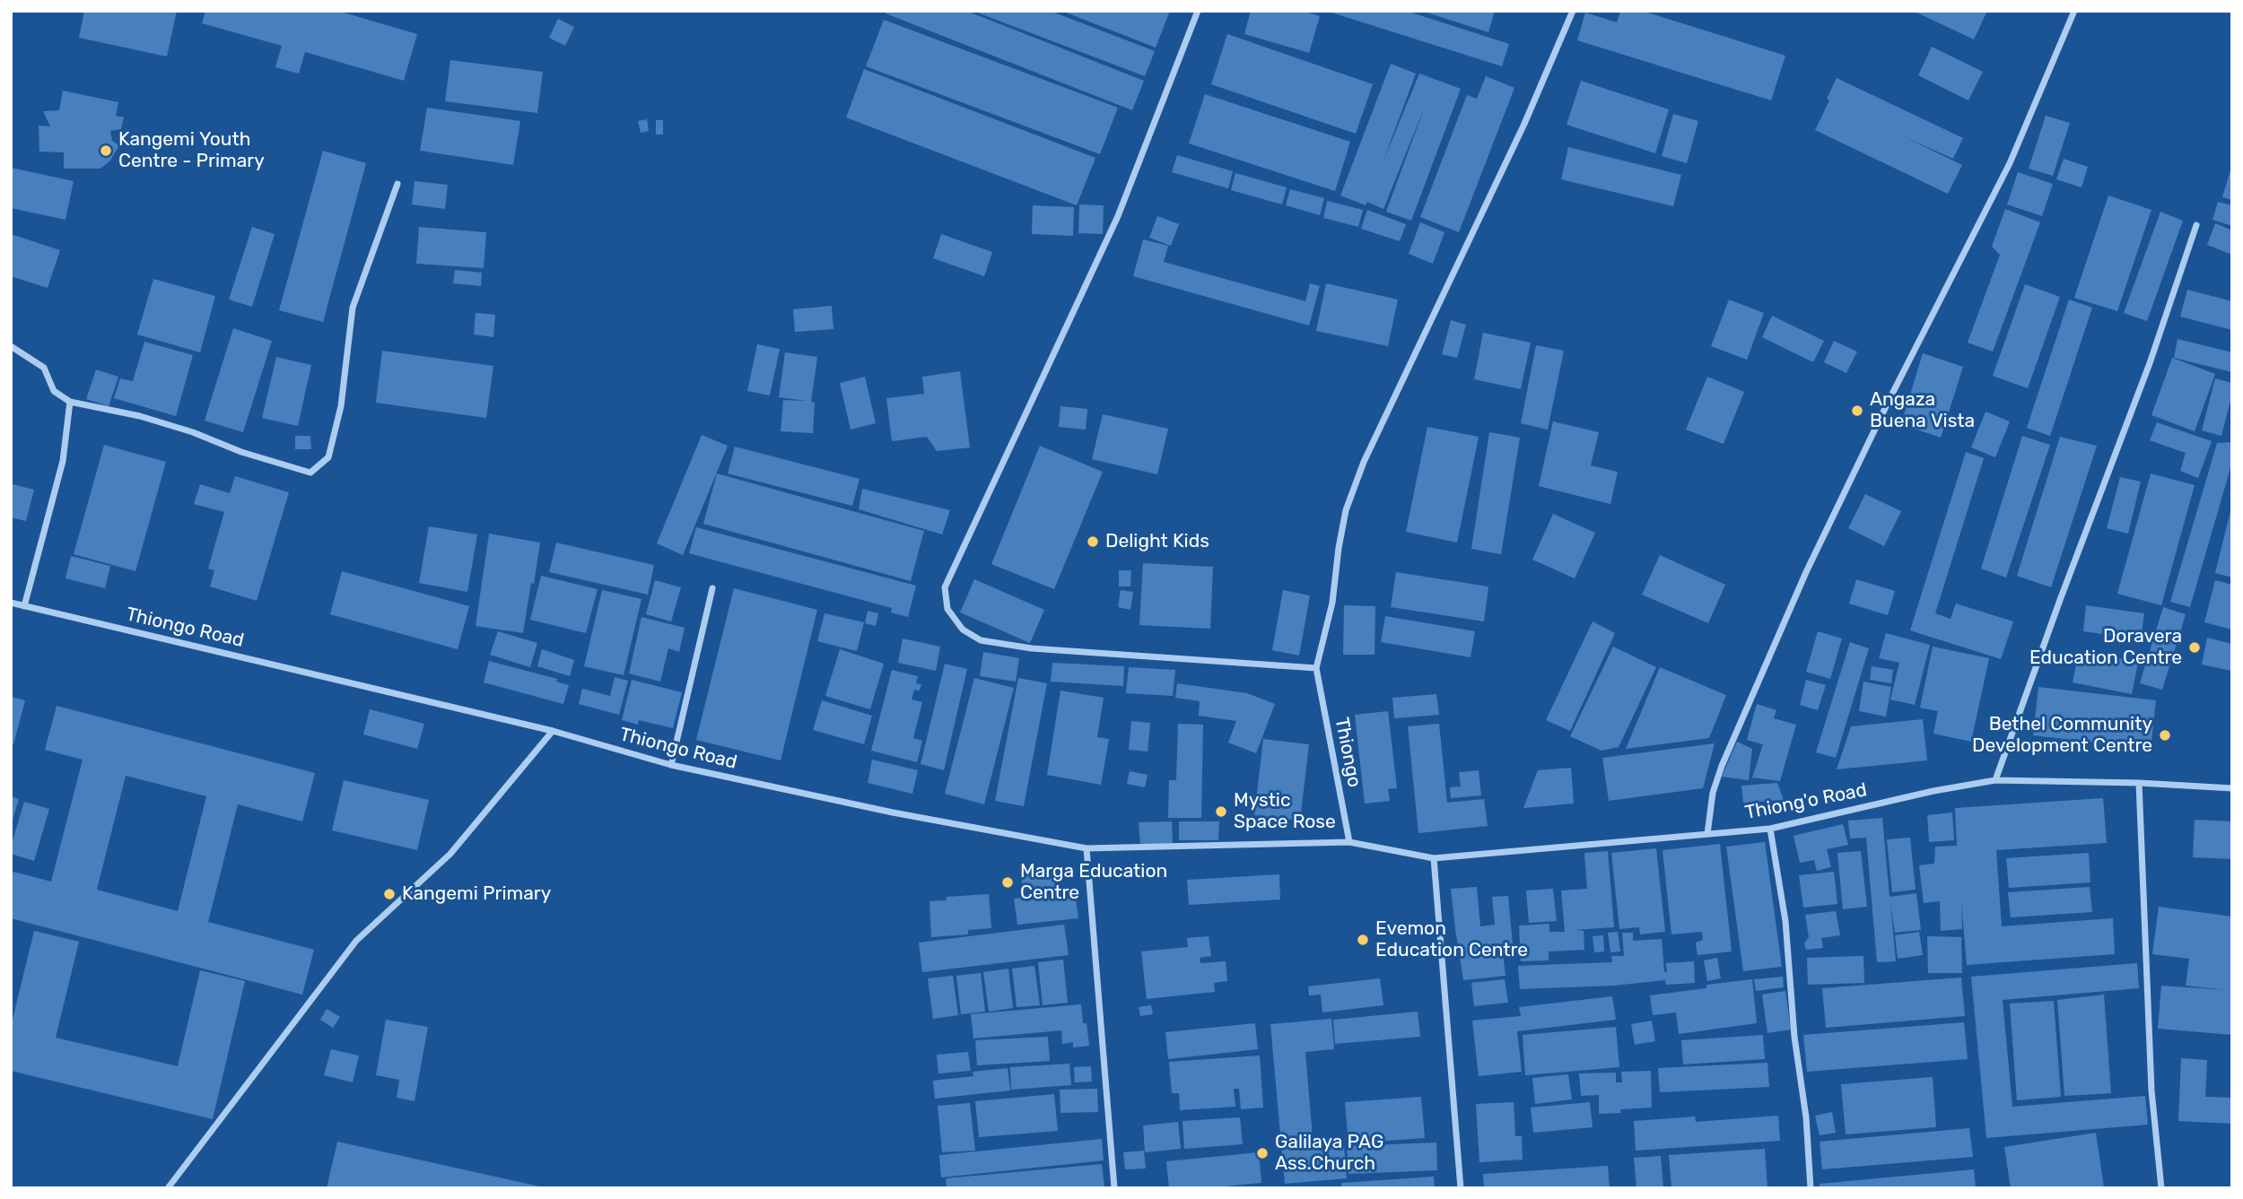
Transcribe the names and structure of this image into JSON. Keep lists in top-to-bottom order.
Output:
{
  "streets": {
    "street": ["Thiongo Road", "Thiongo", "Thiong'o Road"]
  },
  "crossings": [
    ["Thiongo Road", "Thiongo"],
    ["Thiongo Road", "Thiong'o Road"],
    ["Thiongo", "Thiong'o Road"]
  ],
  "places": [
    "Kangemi Youth Centre - Primary",
    "Angaza Buena Vista",
    "Delight Kids",
    "Doravera Education Centre",
    "Bethel Community Development Centre",
    "Mystic Space Rose",
    "Marga Education Centre",
    "Kangemi Primary",
    "Evemon Education Centre",
    "Galilaya PAG Ass.Church"
  ]
}
